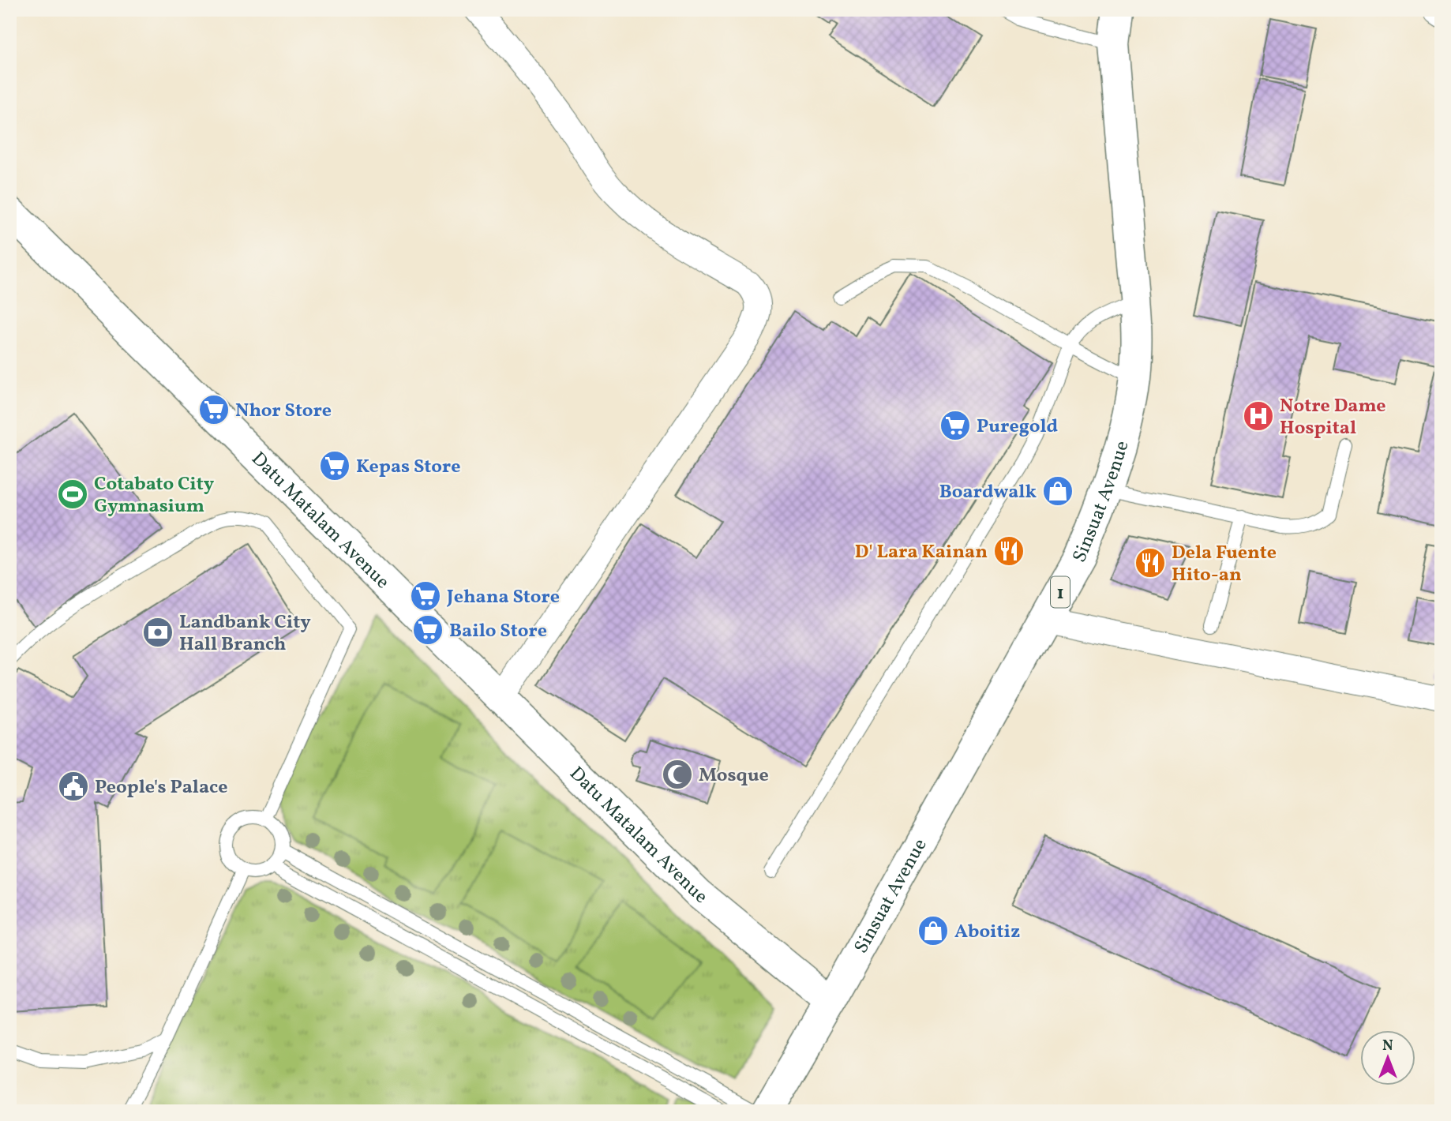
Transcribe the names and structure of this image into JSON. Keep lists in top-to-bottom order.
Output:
{
  "streets": {
    "main road": ["Sinsuat Avenue", "Datu Matalam Avenue", "1"]
  },
  "crossings": [
    ["Sinsuat Avenue", "Datu Matalam Avenue"]
  ],
  "places": {
    "supermarket": [
      "Nhor Store",
      "Puregold",
      "Kepas Store",
      "Jehana Store",
      "Bailo Store"
    ],
    "hospital": ["Notre Dame Hospital"],
    "shop": ["Boardwalk", "Aboitiz"],
    "sports": ["Cotabato City Gymnasium"],
    "restaurant": ["D' Lara Kainan", "Dela Fuente Hito-an"],
    "bank": ["Landbank City Hall Branch"],
    "mosque": ["Mosque"],
    "public building": ["People's Palace"]
  },
  "north": "top"
}
